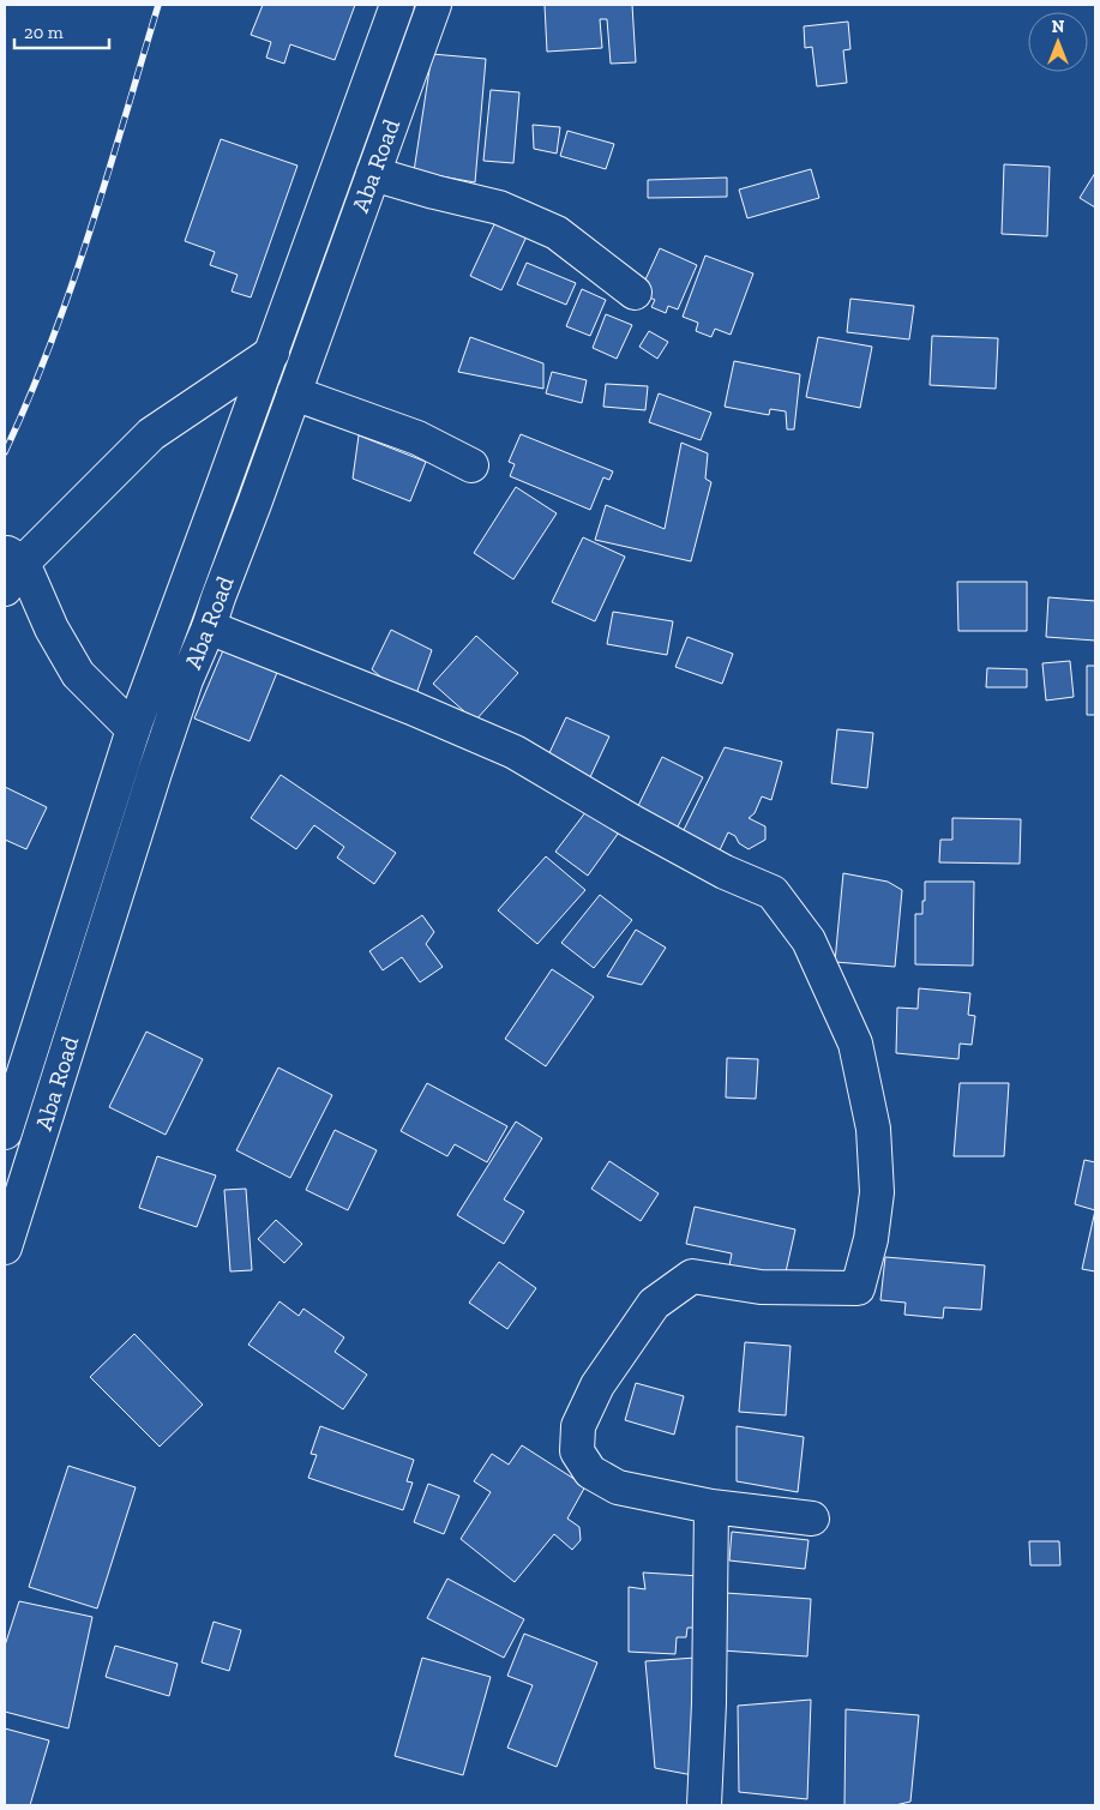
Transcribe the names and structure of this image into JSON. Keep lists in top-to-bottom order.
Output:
{
  "streets": {
    "street": ["Aba Road"]
  },
  "scale_bar": "20 m",
  "north": "top"
}
